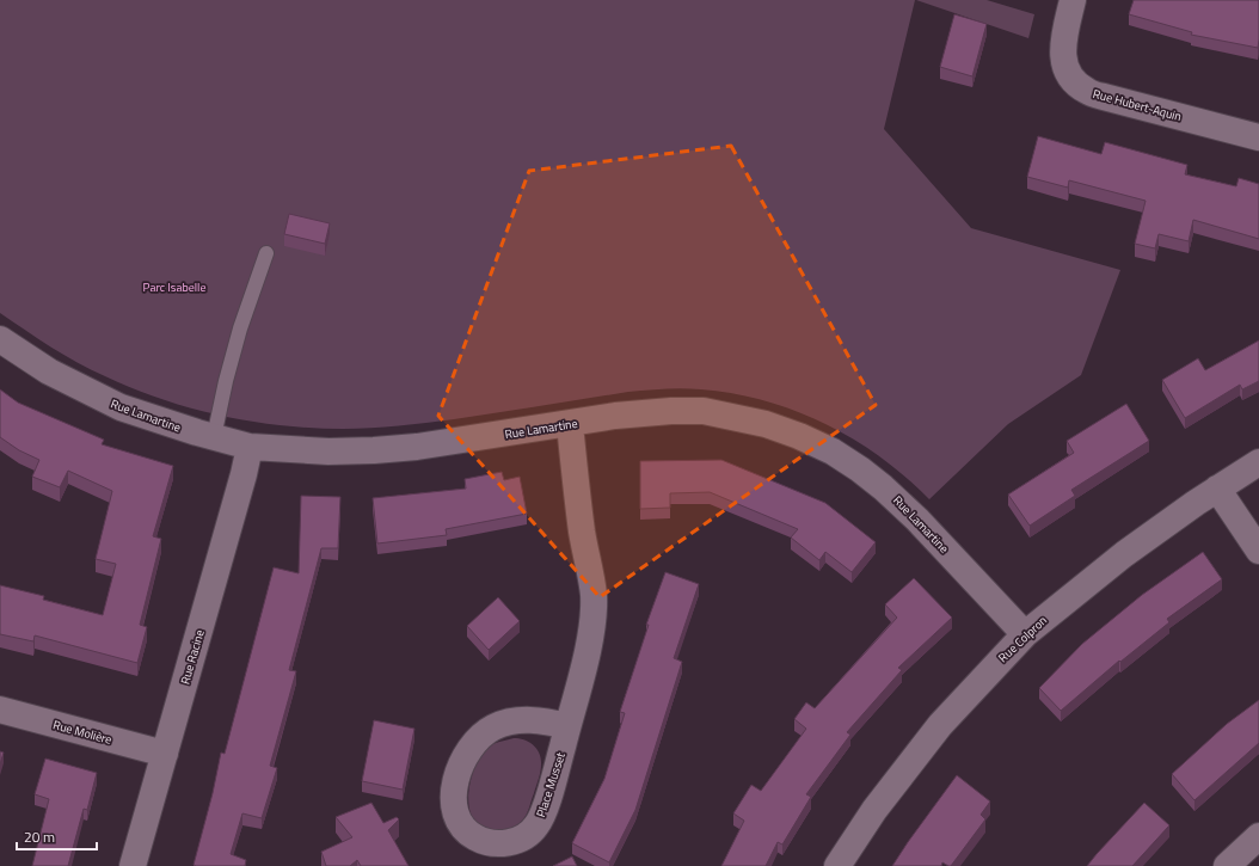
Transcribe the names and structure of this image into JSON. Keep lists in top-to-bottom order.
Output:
{
  "streets": {
    "street": [
      "Rue Hubert-Aquin",
      "Rue Lamartine",
      "Rue Colpron",
      "Rue Racine",
      "Rue Molière",
      "Place Musset"
    ]
  },
  "crossings": [
    ["Rue Lamartine", "Rue Colpron"],
    ["Rue Lamartine", "Rue Racine"],
    ["Rue Lamartine", "Place Musset"],
    ["Rue Racine", "Rue Molière"]
  ],
  "parks": ["Parc Isabelle"],
  "scale_bar": "20 m"
}
